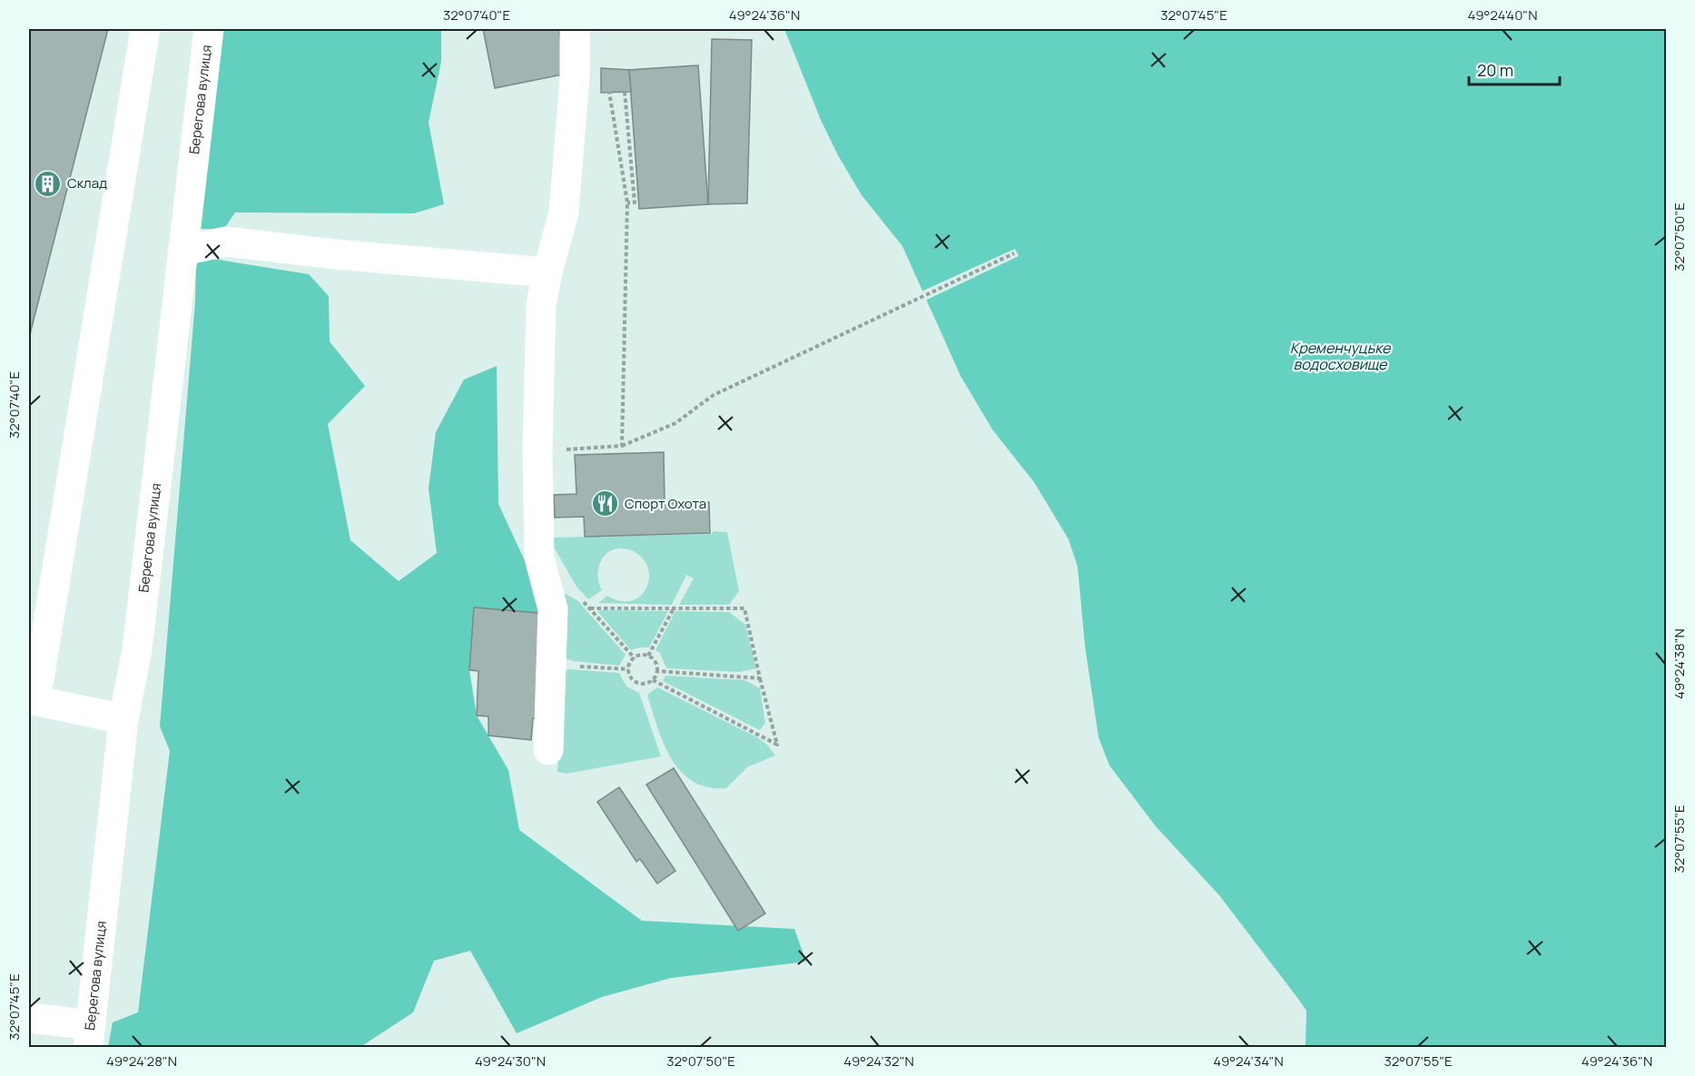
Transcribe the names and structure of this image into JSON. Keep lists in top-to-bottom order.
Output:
{
  "streets": {
    "street": ["Берегова вулиця"]
  },
  "water": ["Кременчуцьке водосховище"],
  "places": {
    "building": ["Склад"],
    "restaurant": ["Спорт Охота"]
  },
  "scale_bar": "20 m",
  "coordinates": [
    "32°07'40\"E",
    "49°24'36\"N",
    "32°07'45\"E",
    "49°24'40\"N",
    "32°07'50\"E",
    "49°24'38\"N",
    "32°07'55\"E",
    "49°24'28\"N",
    "49°24'30\"N",
    "49°24'32\"N",
    "49°24'34\"N"
  ]
}
